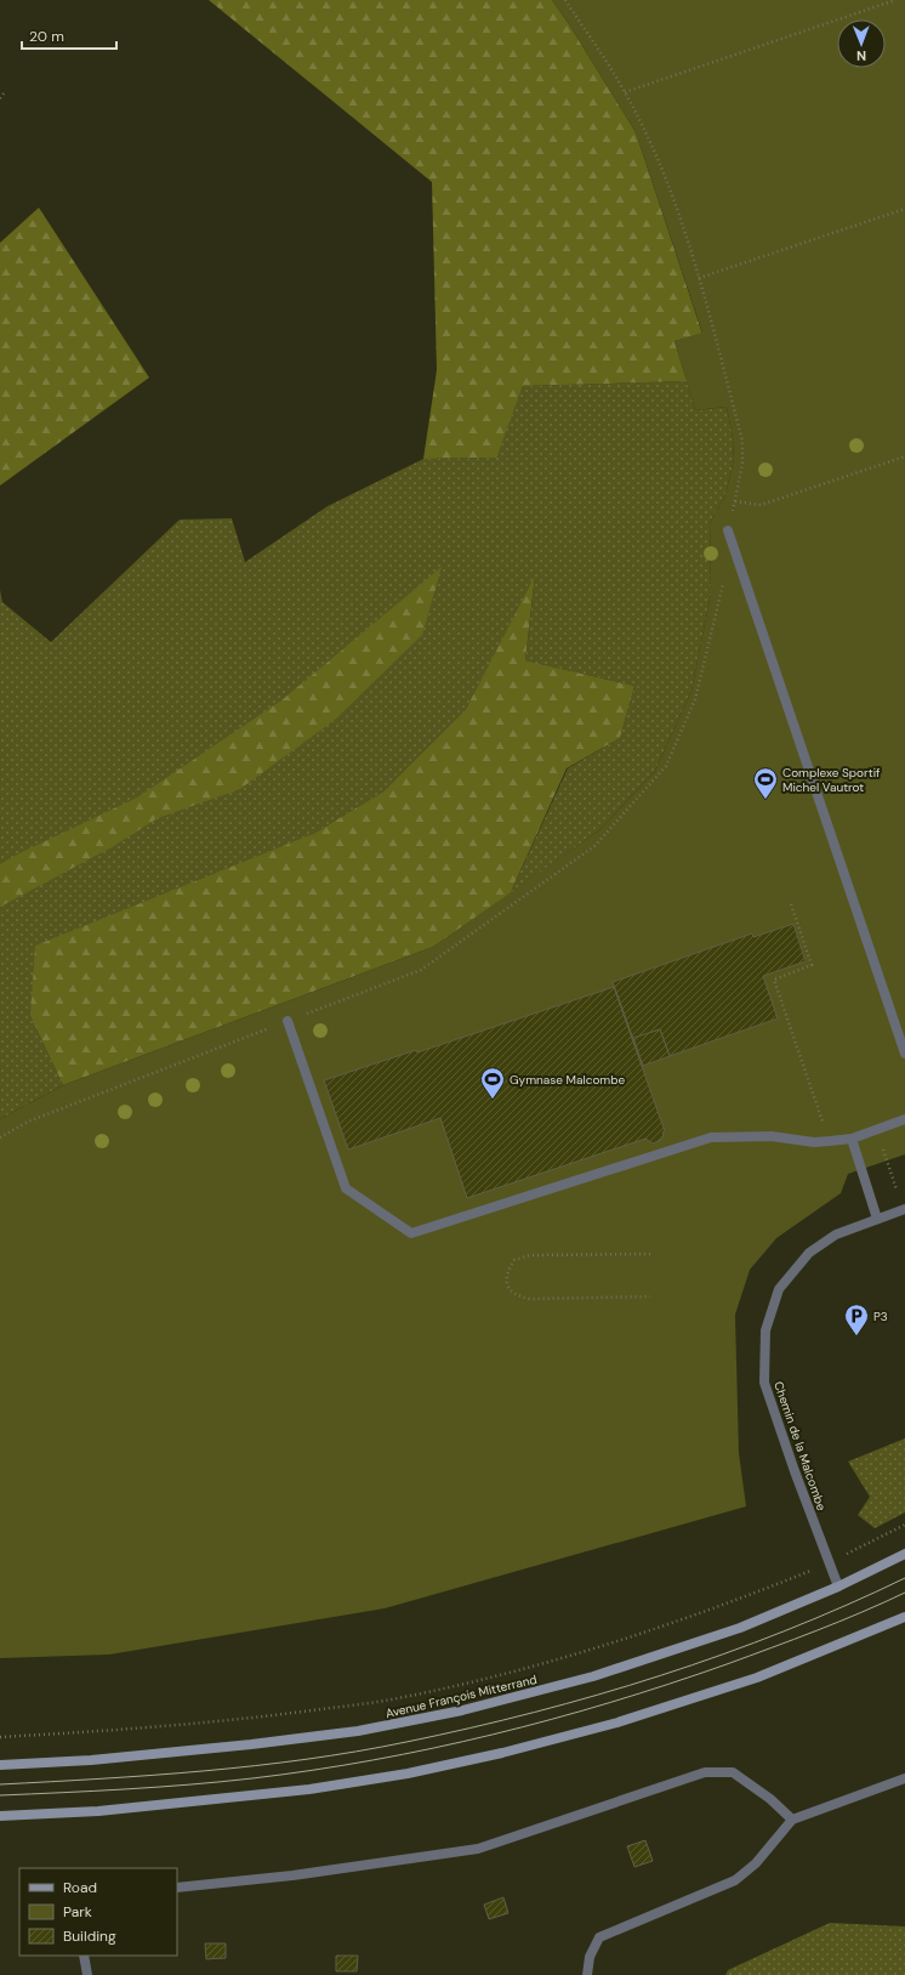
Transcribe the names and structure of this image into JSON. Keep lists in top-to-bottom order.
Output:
{
  "streets": {
    "main road": ["Avenue François Mitterrand"],
    "street": ["Chemin de la Malcombe"]
  },
  "crossings": [
    ["Chemin de la Malcombe", "Avenue François Mitterrand"]
  ],
  "places": {
    "sports": ["Complexe Sportif Michel Vautrot", "Gymnase Malcombe"],
    "parking": ["P3"]
  },
  "legend": ["Road", "Park", "Building"],
  "scale_bar": "20 m",
  "north": "bottom"
}
